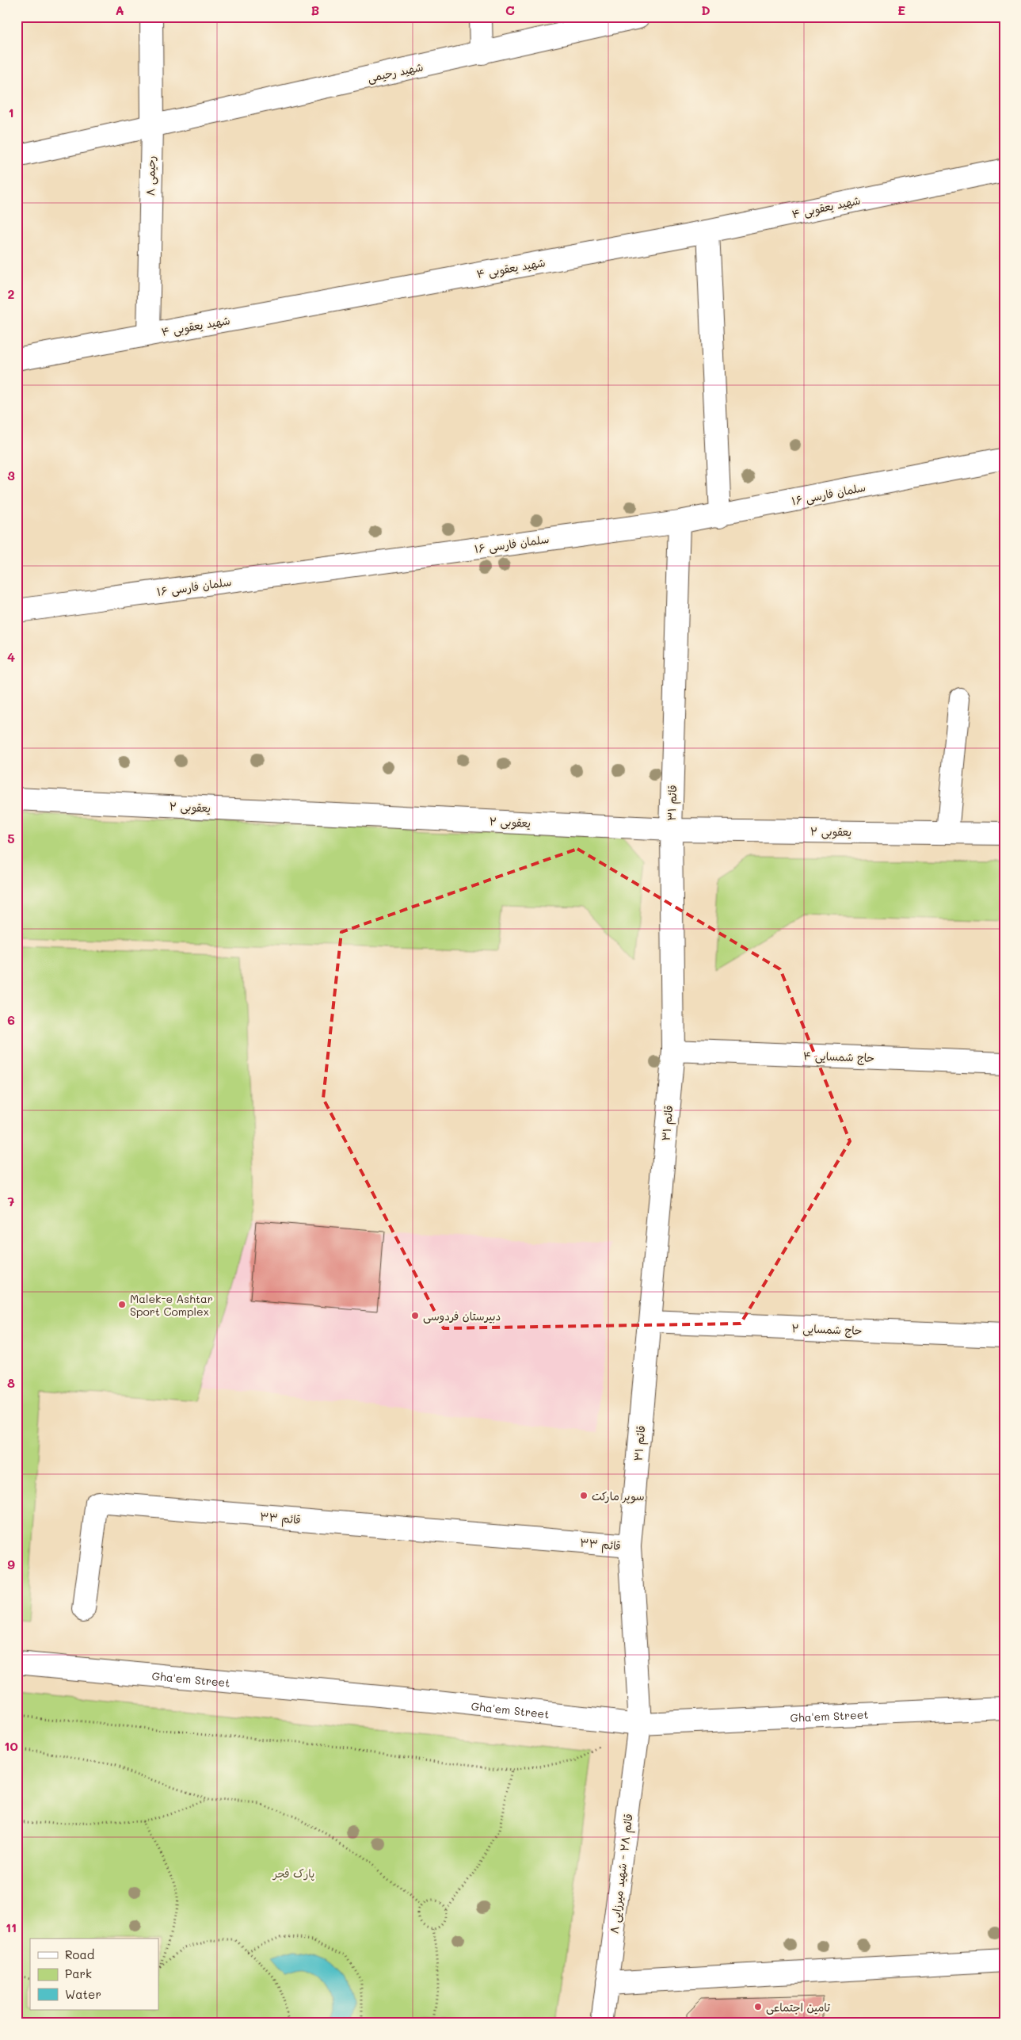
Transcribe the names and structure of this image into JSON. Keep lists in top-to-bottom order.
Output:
{
  "streets": {
    "street": [
      "شهید رحیمی",
      "رحیمی ۸",
      "شهید یعقوبی ۴",
      "سلمان فارسی ۱۶",
      "قائم ۳۱",
      "یعقوبی ۲",
      "حاج شمسایی ۴",
      "حاج شمسایی ۲",
      "قائم ۳۳",
      "Gha'em Street",
      "قائم ۲۸ - شهید میرزایی ۸"
    ]
  },
  "crossings": [
    ["شهید رحیمی", "رحیمی ۸"],
    ["رحیمی ۸", "شهید یعقوبی ۴"],
    ["سلمان فارسی ۱۶", "قائم ۳۱"],
    ["قائم ۳۱", "یعقوبی ۲"],
    ["قائم ۳۱", "حاج شمسایی ۴"],
    ["قائم ۳۱", "حاج شمسایی ۲"],
    ["قائم ۳۱", "قائم ۳۳"],
    ["قائم ۳۱", "Gha'em Street"],
    ["قائم ۳۱", "قائم ۲۸ - شهید میرزایی ۸"],
    ["Gha'em Street", "قائم ۲۸ - شهید میرزایی ۸"]
  ],
  "parks": ["پارک فجر"],
  "places": [
    "Malek-e Ashtar Sport Complex",
    "دبیرستان فردوسی",
    "سوپر مارکت",
    "تامین اجتماعی"
  ],
  "legend": ["Road", "Park", "Water"],
  "grid": {
    "columns": [
      "A",
      "B",
      "C",
      "D",
      "E"
    ],
    "rows": [
      "1",
      "2",
      "3",
      "4",
      "5",
      "6",
      "7",
      "8",
      "9",
      "10",
      "11"
    ]
  }
}
